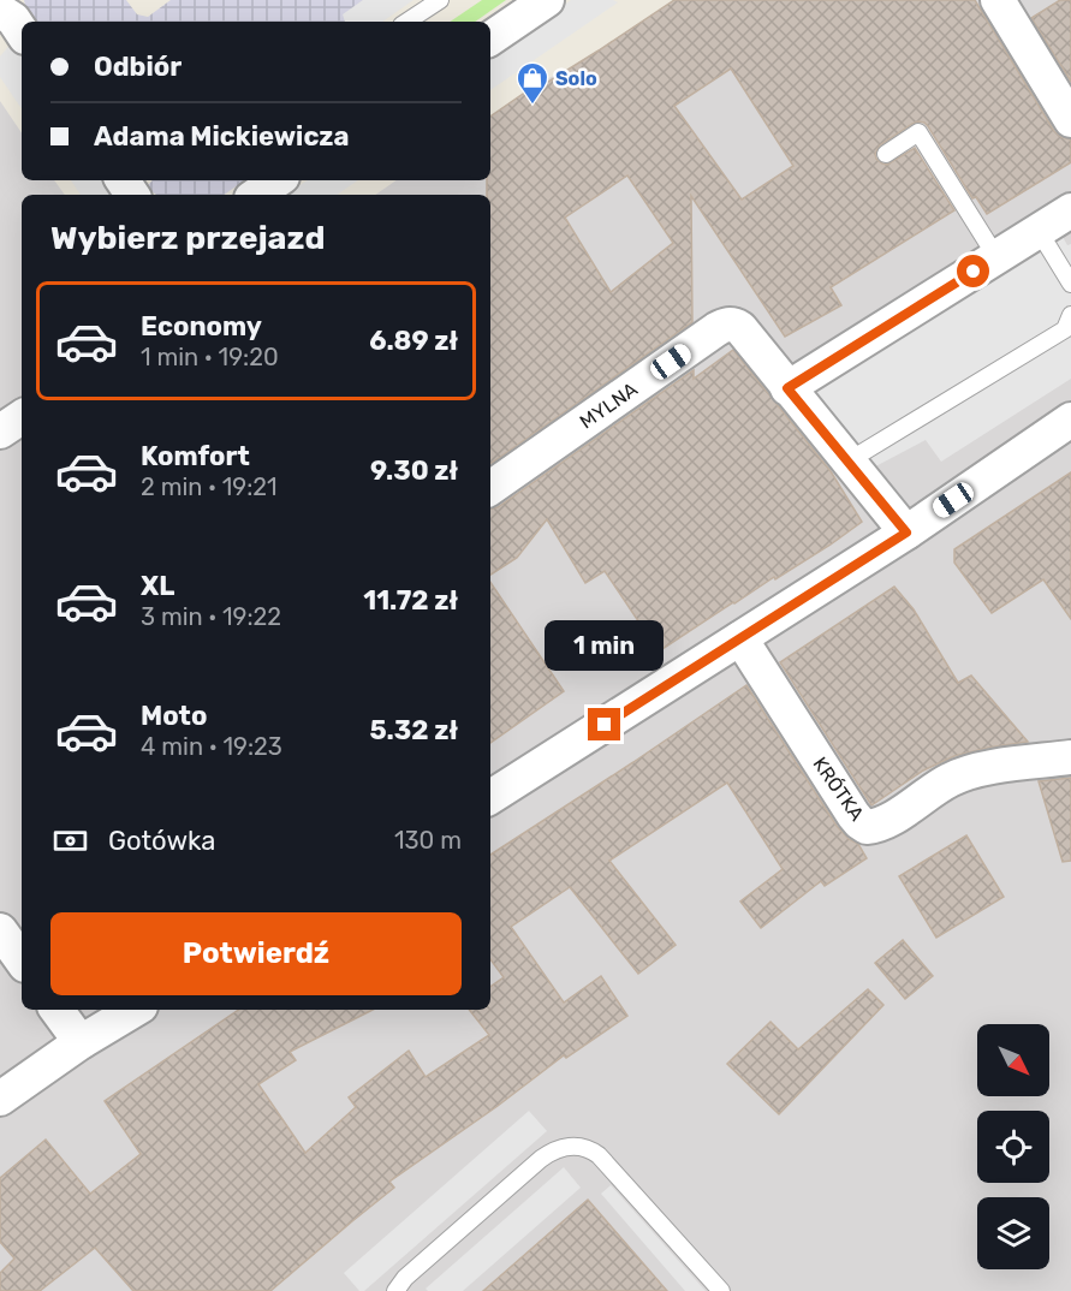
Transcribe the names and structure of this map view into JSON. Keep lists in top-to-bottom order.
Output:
{
  "streets": {
    "street": ["MYLNA", "KRÓTKA"]
  },
  "places": {
    "shop": ["Solo"]
  },
  "north": "bottom right",
  "page": {
    "banner": ["Odbiór", "Adama Mickiewicza"],
    "heading": "Wybierz przejazd",
    "list": [
      {
        "name": "Economy",
        "note": "1 min · 19:20",
        "value": "6.89 zł"
      },
      {
        "name": "Komfort",
        "note": "2 min · 19:21",
        "value": "9.30 zł"
      },
      {
        "name": "XL",
        "note": "3 min · 19:22",
        "value": "11.72 zł"
      },
      {
        "name": "Moto",
        "note": "4 min · 19:23",
        "value": "5.32 zł"
      }
    ],
    "bubble": "1 min",
    "pay": ["Gotówka", "130 m"],
    "buttons": "Potwierdź"
  }
}
